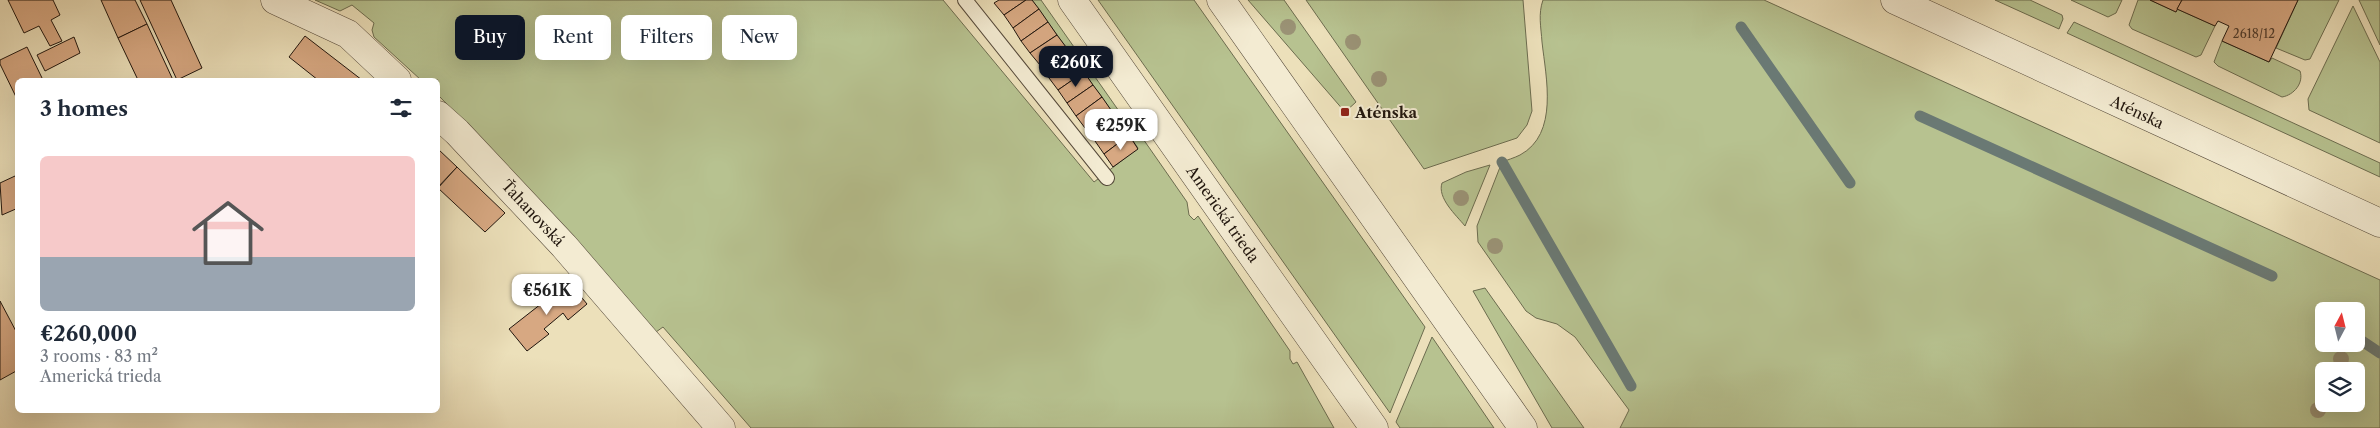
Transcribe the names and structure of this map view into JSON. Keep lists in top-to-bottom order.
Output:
{
  "streets": {
    "street": ["Aténska", "Ťahanovská", "Americká trieda"]
  },
  "places": {
    "transit": ["Aténska"]
  },
  "house_numbers": ["2618/12"],
  "north": "top",
  "page": {
    "chip": [
      "Buy",
      "Rent",
      "Filters",
      "New"
    ],
    "price": ["€260K", "€259K", "€561K"],
    "heading": "3 homes",
    "list": [
      {
        "name": "€260,000",
        "note": "3 rooms · 83 m² · Americká trieda"
      }
    ]
  }
}
